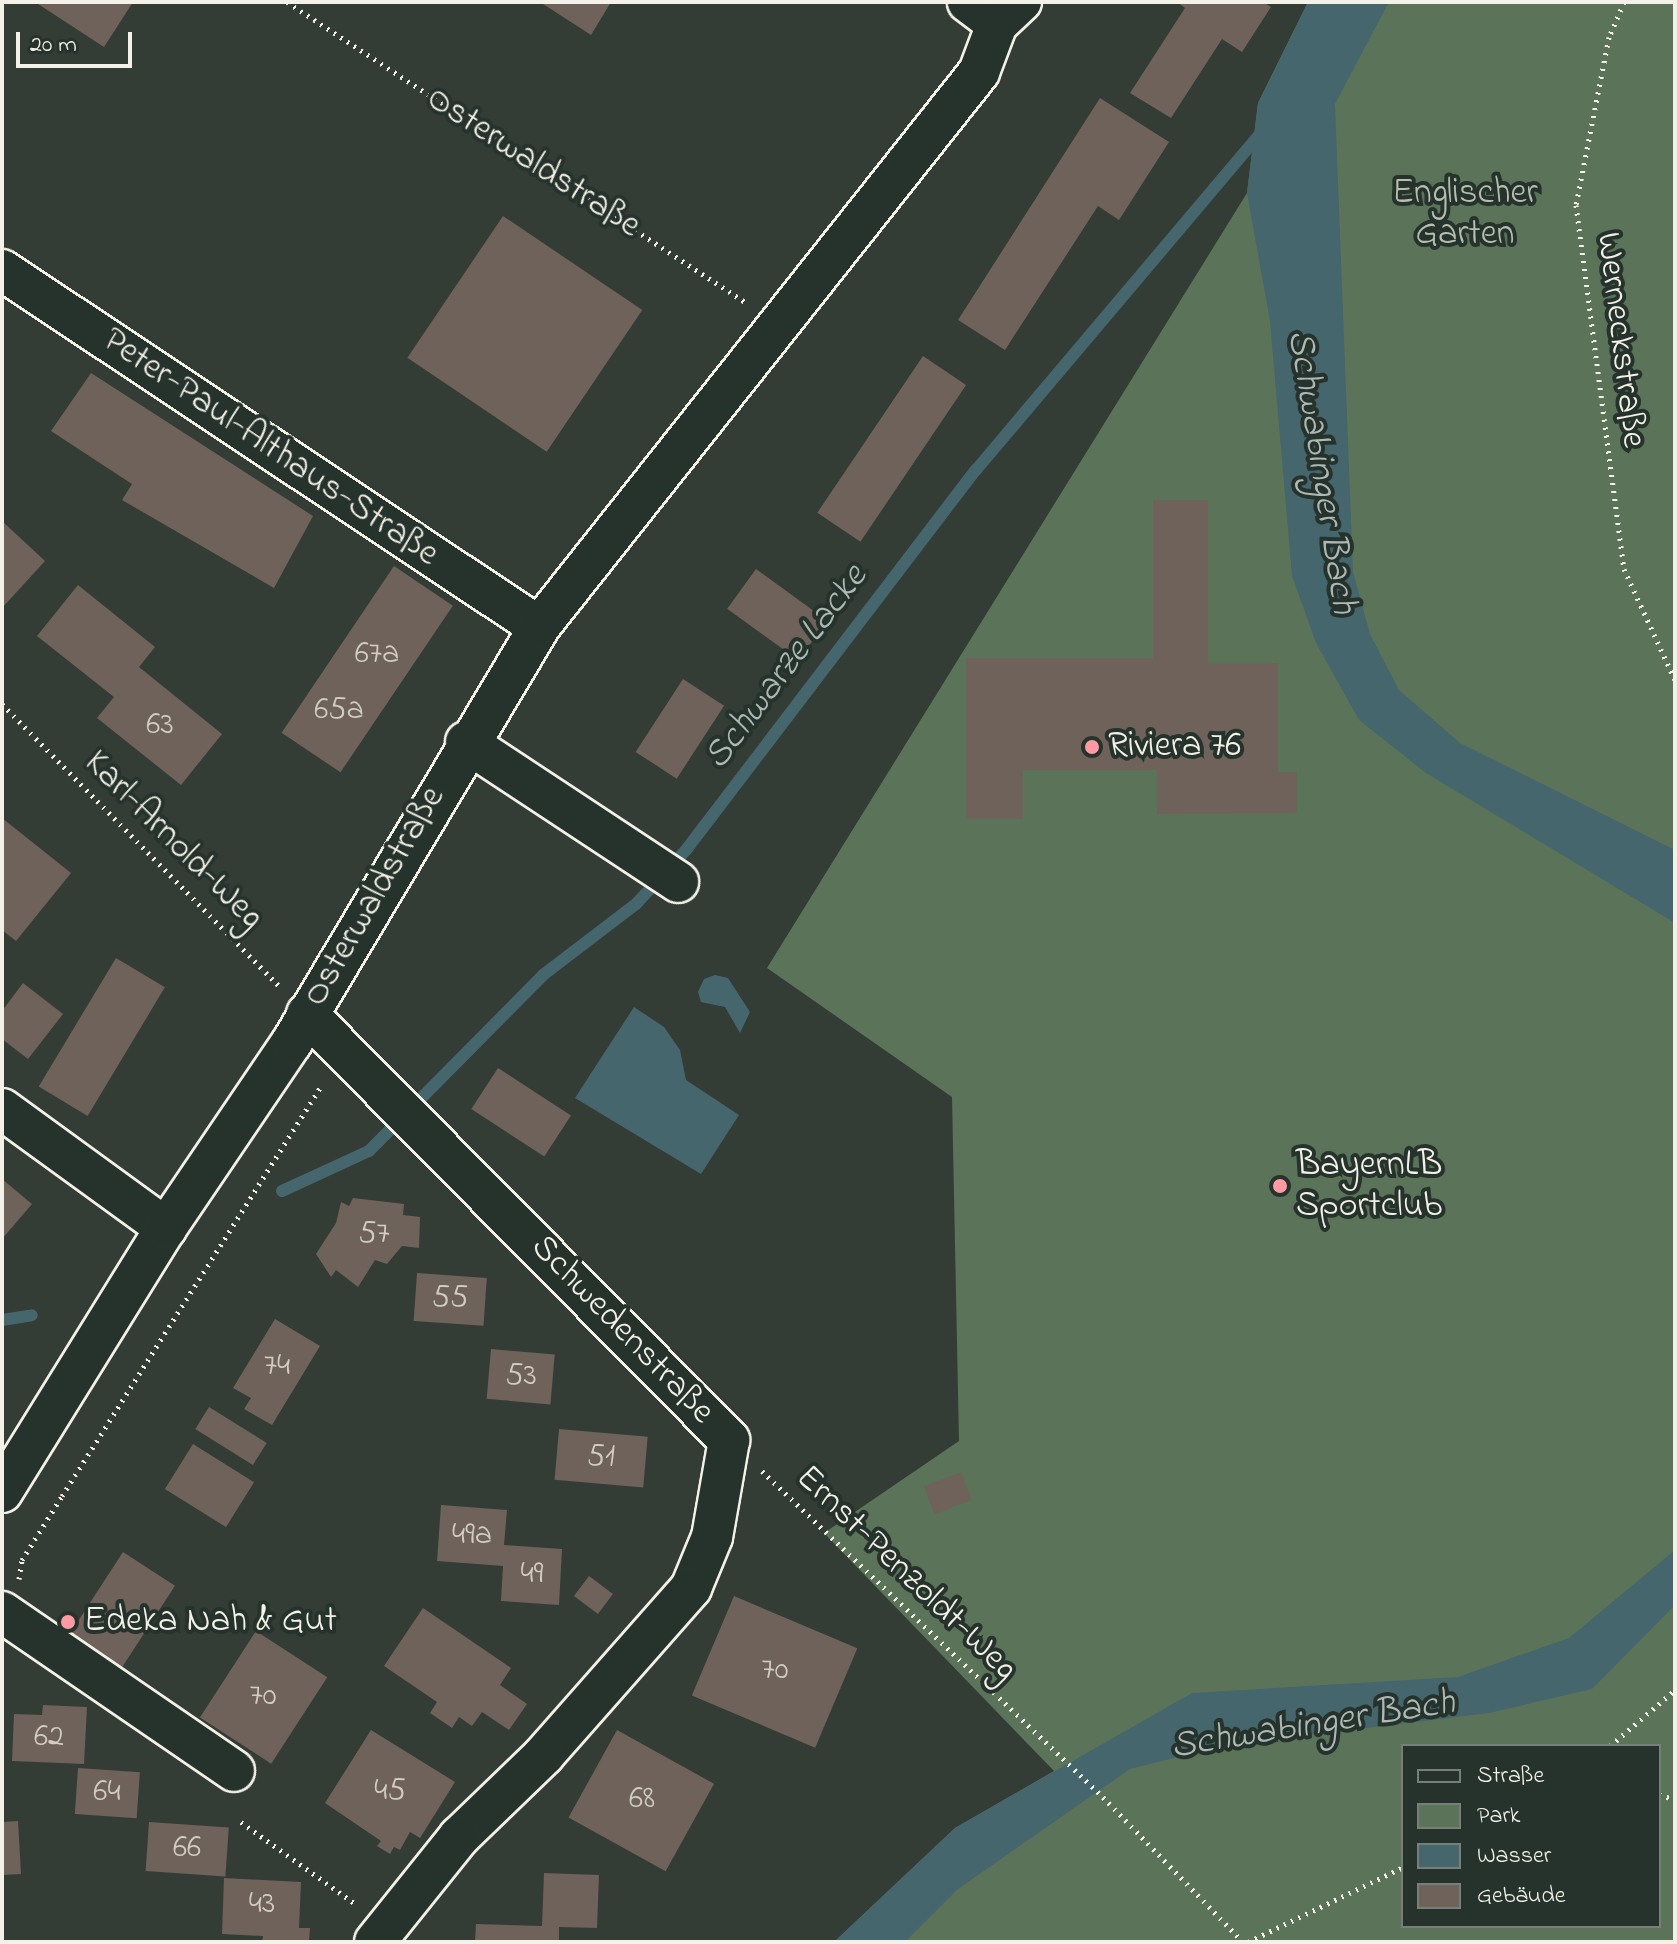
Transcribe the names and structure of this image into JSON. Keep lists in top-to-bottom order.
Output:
{
  "streets": {
    "street": ["Osterwaldstraße", "Peter-Paul-Althaus-Straße", "Schwedenstraße"],
    "path": ["Werneckstraße", "Karl-Arnold-Weg", "Ernst-Penzoldt-Weg"]
  },
  "crossings": [
    ["Osterwaldstraße", "Peter-Paul-Althaus-Straße"],
    ["Osterwaldstraße", "Karl-Arnold-Weg"],
    ["Osterwaldstraße", "Schwedenstraße"],
    ["Karl-Arnold-Weg", "Schwedenstraße"],
    ["Schwedenstraße", "Ernst-Penzoldt-Weg"]
  ],
  "water": ["Schwabinger Bach", "Schwarze Lacke"],
  "parks": ["Englischer Garten"],
  "places": ["Riviera 76", "BayernLB Sportclub", "Edeka Nah & Gut"],
  "house_numbers": [
    "67a",
    "65a",
    "63",
    "57",
    "55",
    "74",
    "53",
    "51",
    "49a",
    "49",
    "70",
    "70",
    "62",
    "45",
    "64",
    "68",
    "66",
    "43"
  ],
  "legend": [
    "Straße",
    "Park",
    "Wasser",
    "Gebäude"
  ],
  "scale_bar": "20 m"
}
